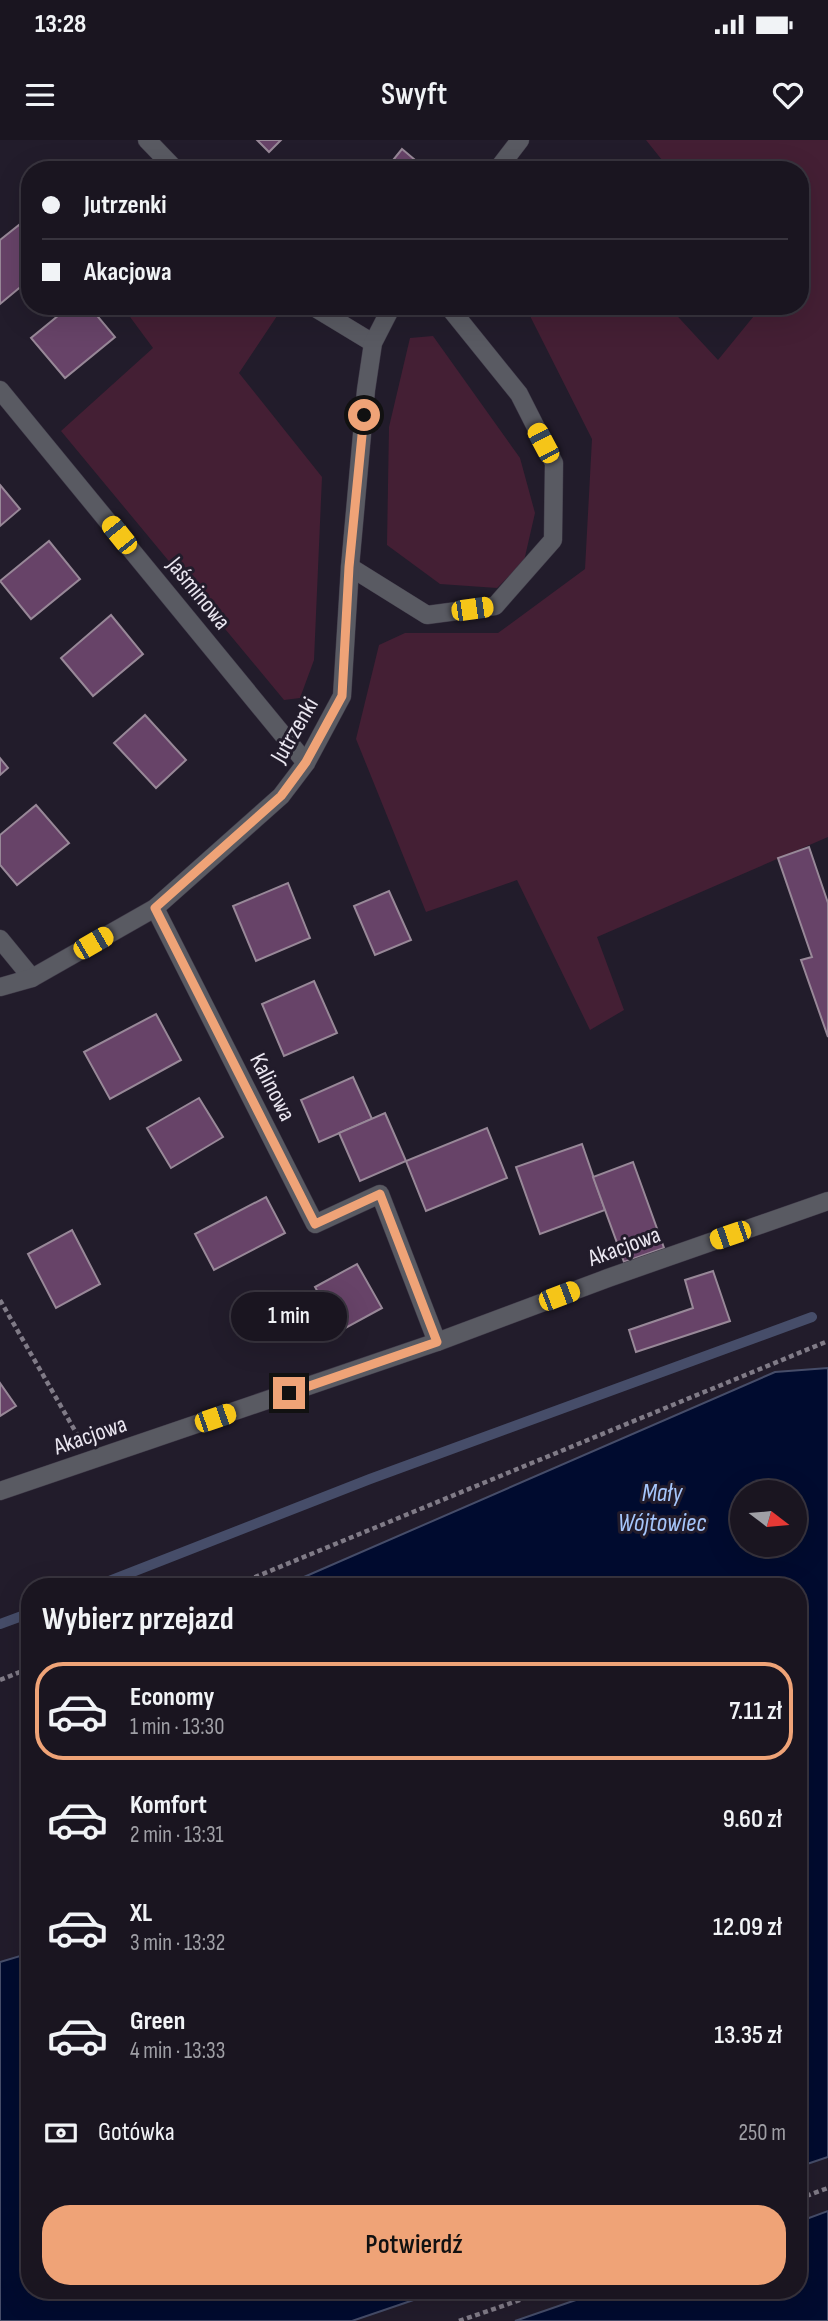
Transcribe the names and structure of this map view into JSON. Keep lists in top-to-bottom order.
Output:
{
  "streets": {
    "street": [
      "Jaśminowa",
      "Jutrzenki",
      "Kalinowa",
      "Akacjowa"
    ]
  },
  "crossings": [
    ["Jaśminowa", "Jutrzenki"],
    ["Jutrzenki", "Kalinowa"],
    ["Kalinowa", "Akacjowa"]
  ],
  "water": ["Mały Wójtowiec"],
  "north": "right",
  "page": {
    "status": "13:28",
    "header": "Swyft",
    "banner": ["Jutrzenki", "Akacjowa"],
    "bubble": "1 min",
    "heading": "Wybierz przejazd",
    "list": [
      {
        "name": "Economy",
        "note": "1 min · 13:30",
        "value": "7.11 zł"
      },
      {
        "name": "Komfort",
        "note": "2 min · 13:31",
        "value": "9.60 zł"
      },
      {
        "name": "XL",
        "note": "3 min · 13:32",
        "value": "12.09 zł"
      },
      {
        "name": "Green",
        "note": "4 min · 13:33",
        "value": "13.35 zł"
      }
    ],
    "pay": ["Gotówka", "250 m"],
    "buttons": "Potwierdź"
  }
}
